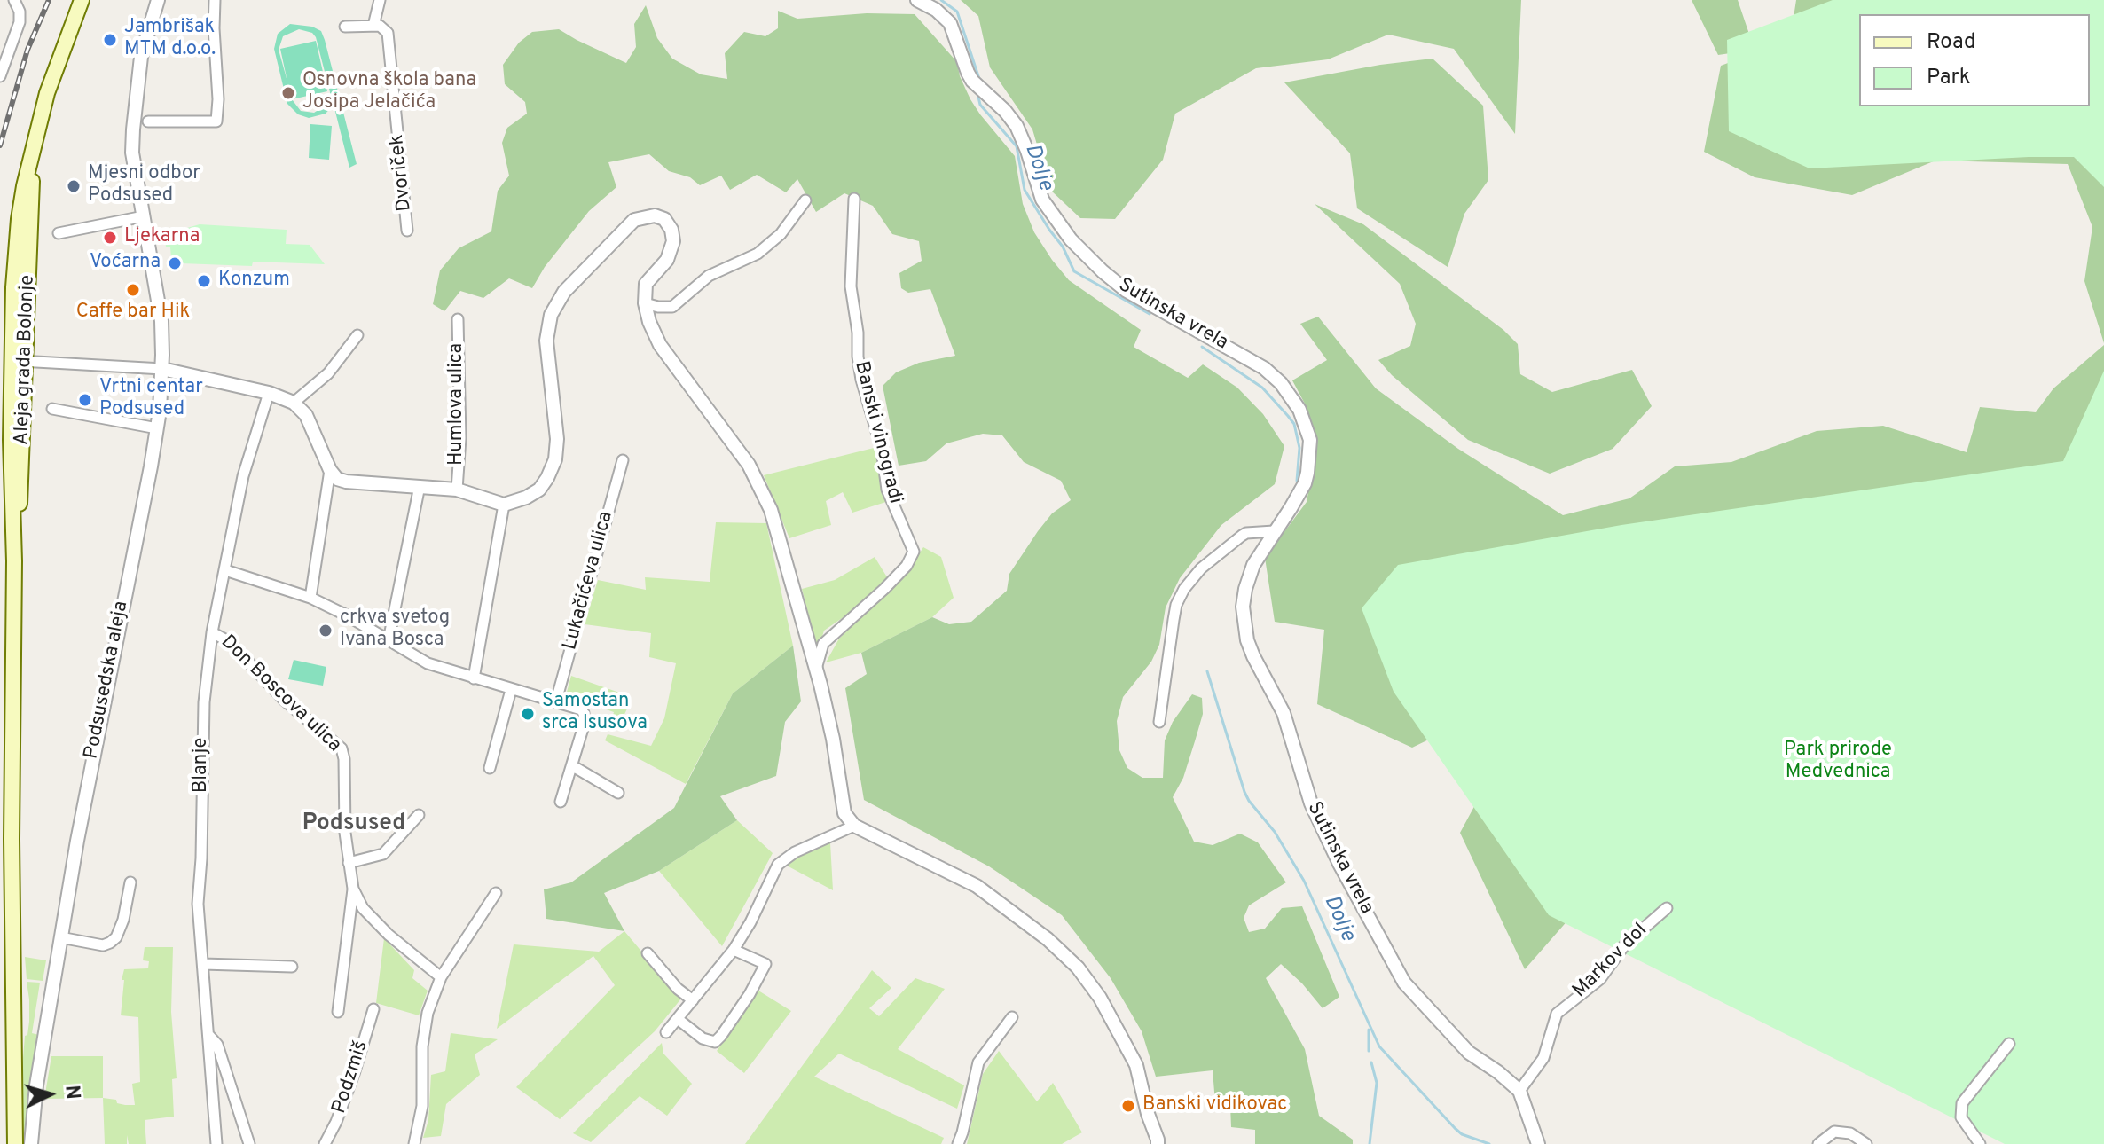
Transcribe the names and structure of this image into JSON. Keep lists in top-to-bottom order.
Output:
{
  "streets": {
    "main road": ["Aleja grada Bolonje"],
    "street": [
      "Dvoriček",
      "Sutinska vrela",
      "Humlova ulica",
      "Banski vinogradi",
      "Lukačićeva ulica",
      "Podsusedska aleja",
      "Don Boscova ulica",
      "Blanje",
      "Markov dol",
      "Podzmiš"
    ]
  },
  "crossings": [
    ["Sutinska vrela", "Markov dol"],
    ["Don Boscova ulica", "Blanje"]
  ],
  "districts": ["Podsused"],
  "water": ["Dolje"],
  "parks": ["Park prirode Medvednica"],
  "places": [
    "Jambrišak MTM d.o.o.",
    "Osnovna škola bana Josipa Jelačića",
    "Mjesni odbor Podsused",
    "Ljekarna",
    "Voćarna",
    "Konzum",
    "Caffe bar Hik",
    "Vrtni centar Podsused",
    "crkva svetog Ivana Bosca",
    "Samostan srca Isusova",
    "Banski vidikovac"
  ],
  "legend": ["Road", "Park"],
  "north": "right"
}
